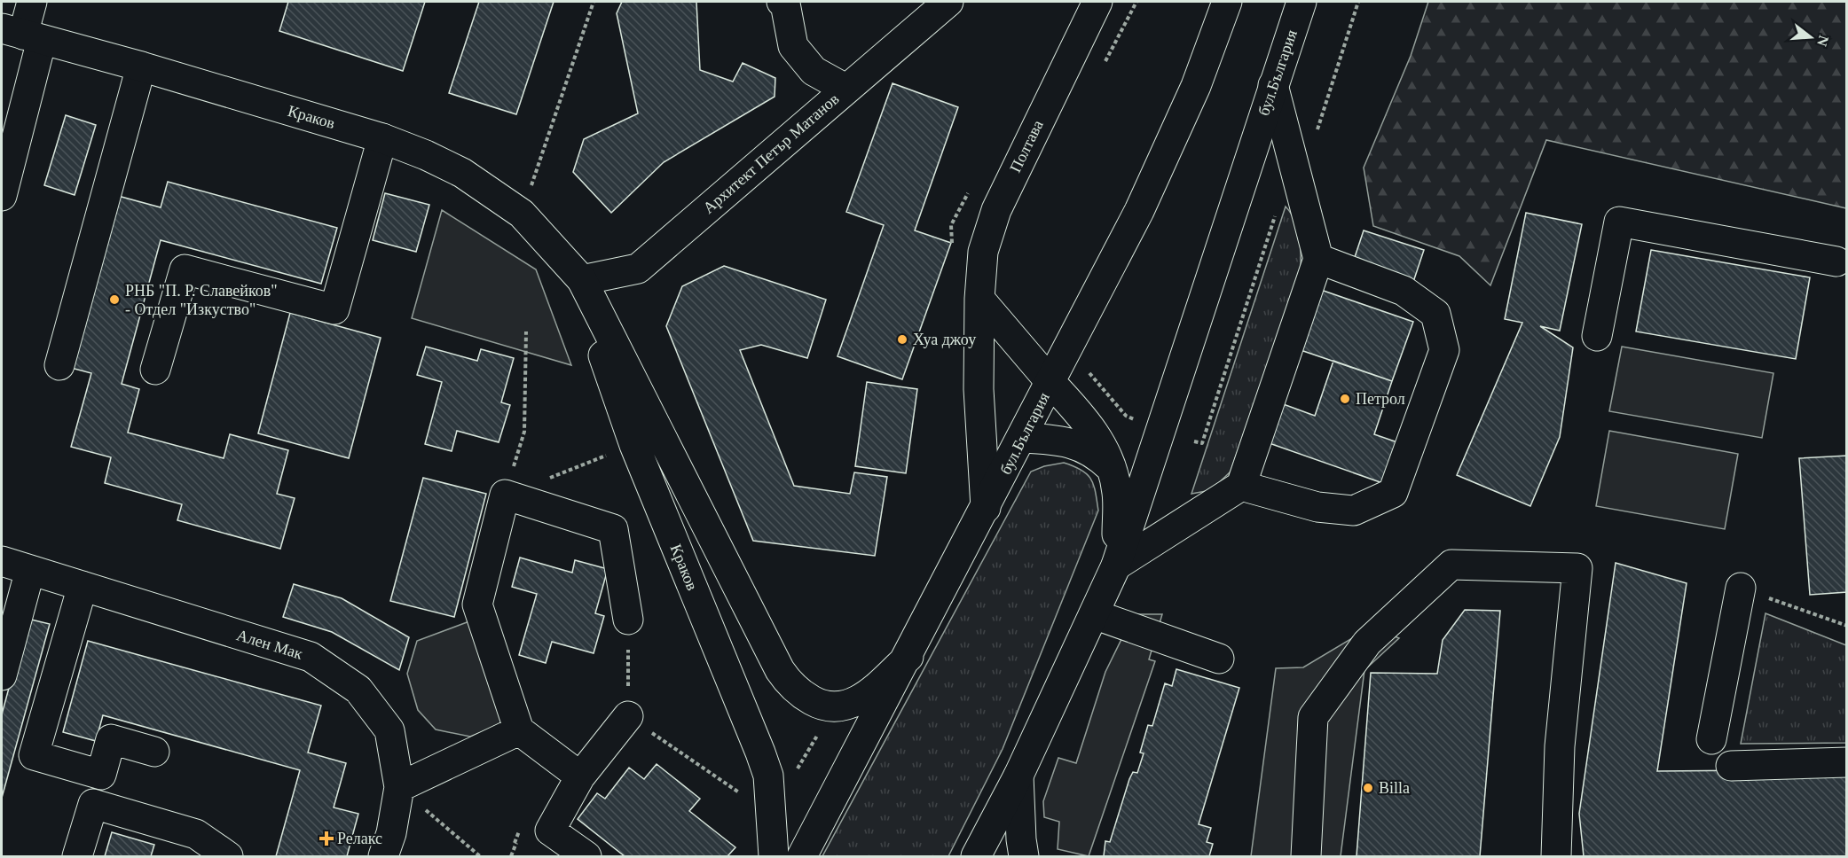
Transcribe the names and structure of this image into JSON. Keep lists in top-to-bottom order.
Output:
{
  "streets": {
    "main road": [
      "бул.България",
      "Краков",
      "Полтава",
      "Архитект Петър Матанов",
      "Ален Мак"
    ]
  },
  "crossings": [
    ["бул.България", "Краков"],
    ["бул.България", "Полтава"],
    ["Краков", "Архитект Петър Матанов"]
  ],
  "places": {
    "other": [
      "РНБ \"П. Р. Славейков\" - Отдел \"Изкуство\"",
      "Хуа джоу",
      "Петрол",
      "Billa"
    ],
    "health": ["Релакс"]
  },
  "north": "right"
}
